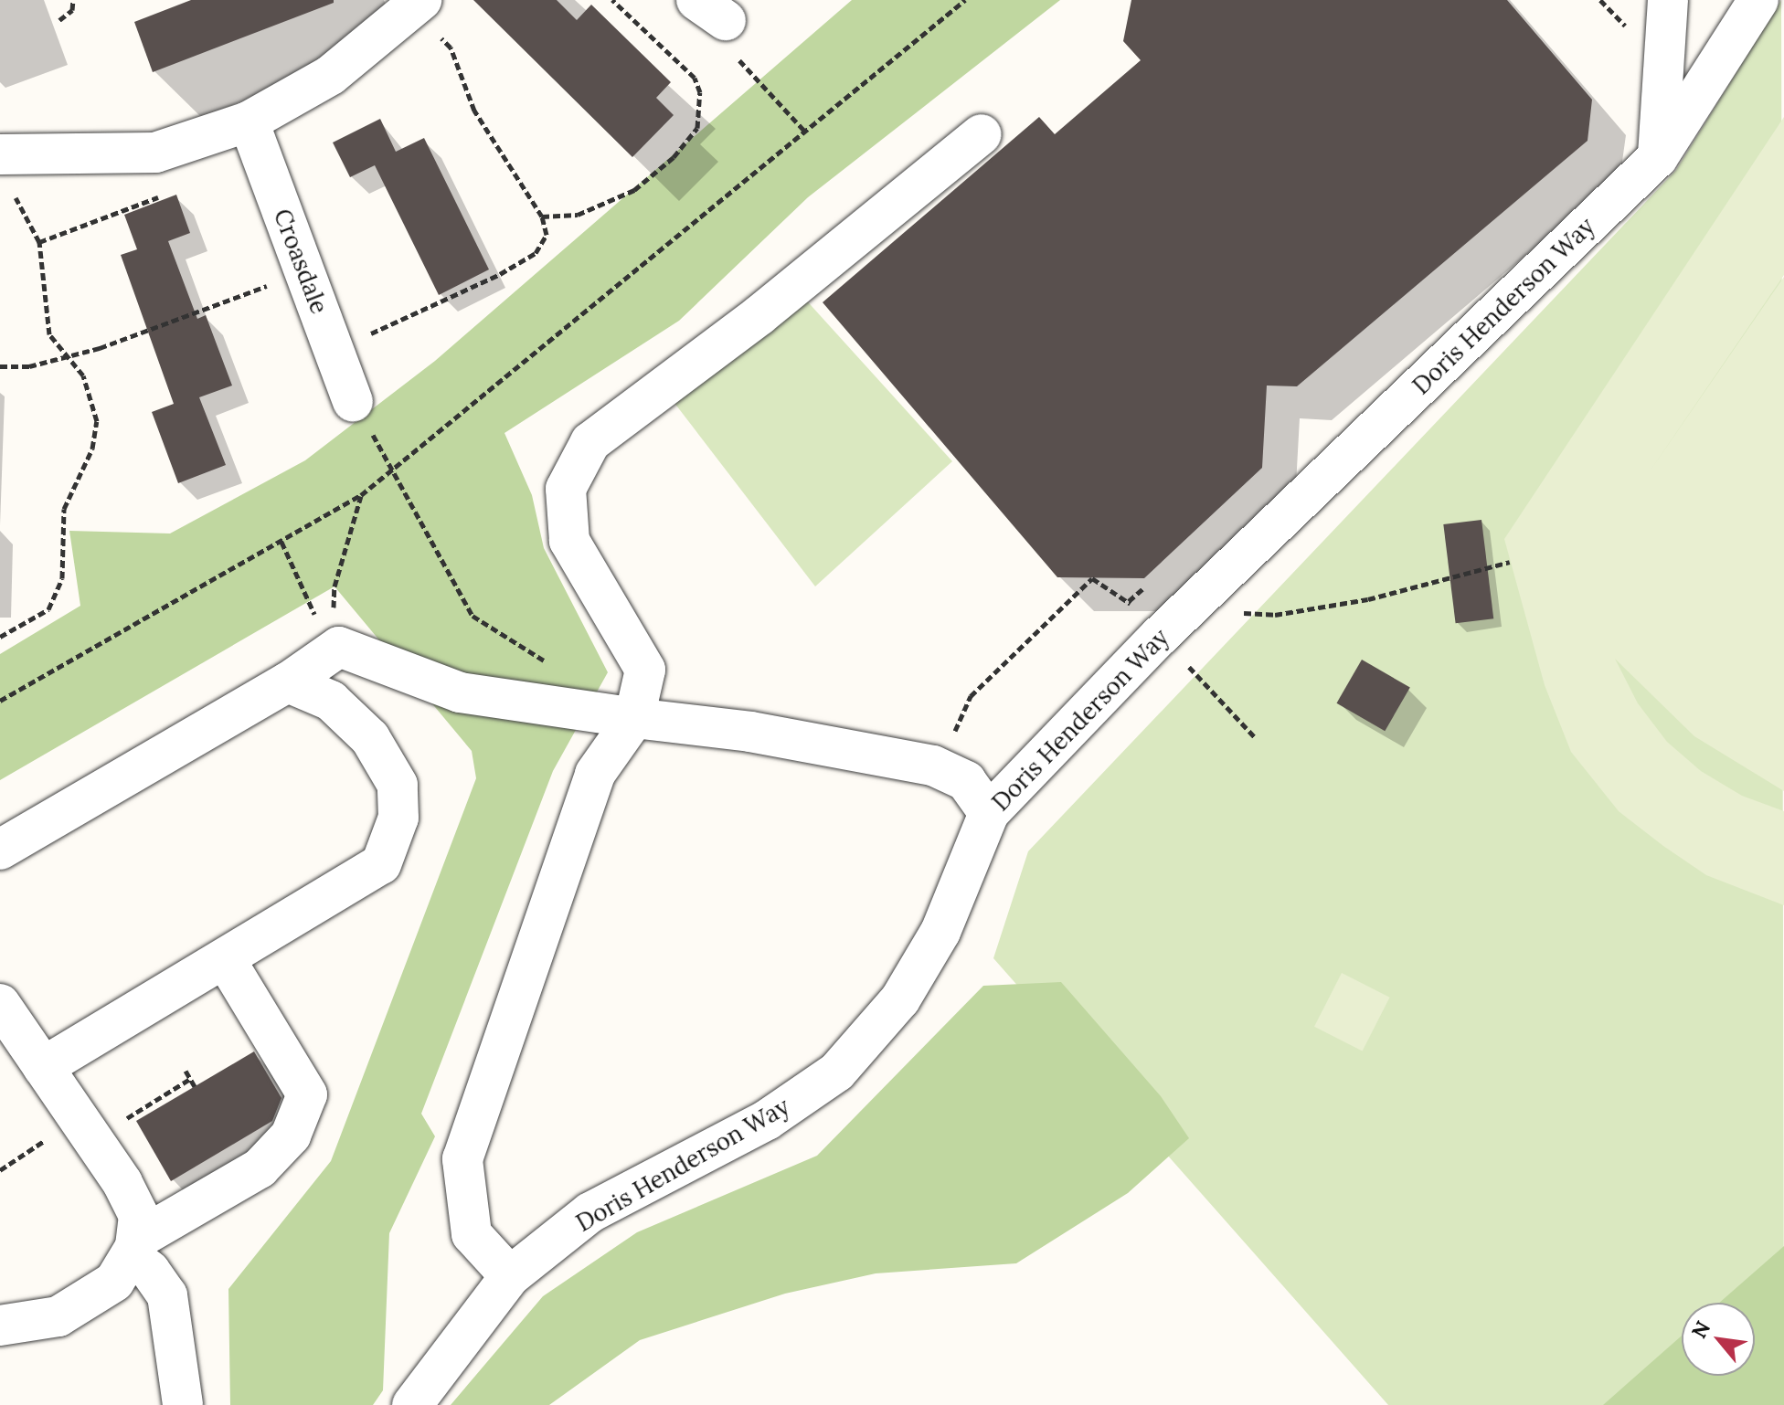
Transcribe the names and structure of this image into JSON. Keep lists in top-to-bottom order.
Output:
{
  "streets": {
    "street": ["Croasdale", "Doris Henderson Way"]
  },
  "north": "top left"
}
